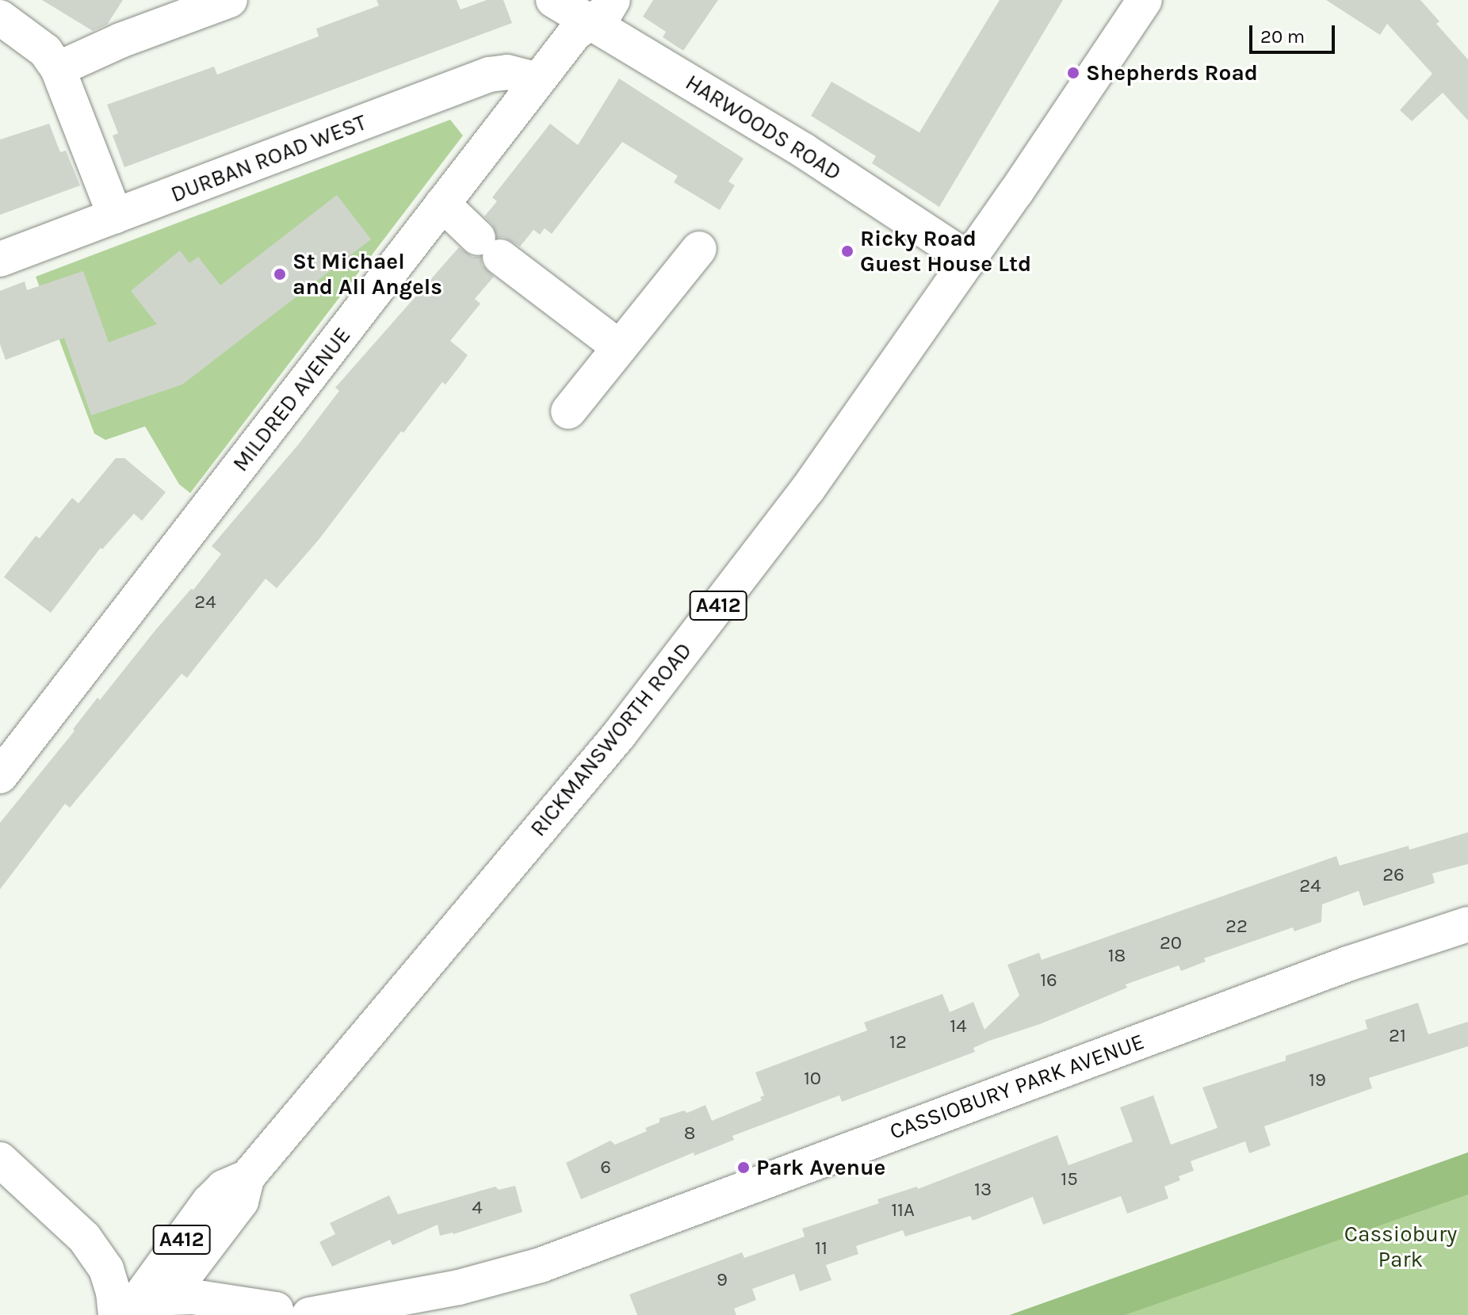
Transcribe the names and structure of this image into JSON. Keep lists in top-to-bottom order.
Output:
{
  "streets": {
    "street": [
      "HARWOODS ROAD",
      "DURBAN ROAD WEST",
      "MILDRED AVENUE",
      "A412",
      "RICKMANSWORTH ROAD",
      "CASSIOBURY PARK AVENUE"
    ]
  },
  "crossings": [
    ["HARWOODS ROAD", "MILDRED AVENUE"],
    ["HARWOODS ROAD", "RICKMANSWORTH ROAD"],
    ["DURBAN ROAD WEST", "MILDRED AVENUE"]
  ],
  "parks": ["Cassiobury Park"],
  "places": [
    "Shepherds Road",
    "Ricky Road Guest House Ltd",
    "St Michael and All Angels",
    "Park Avenue"
  ],
  "house_numbers": [
    "24",
    "26",
    "24",
    "22",
    "20",
    "18",
    "16",
    "14",
    "21",
    "12",
    "10",
    "19",
    "8",
    "6",
    "15",
    "13",
    "4",
    "11A",
    "11",
    "9"
  ],
  "scale_bar": "20 m"
}
